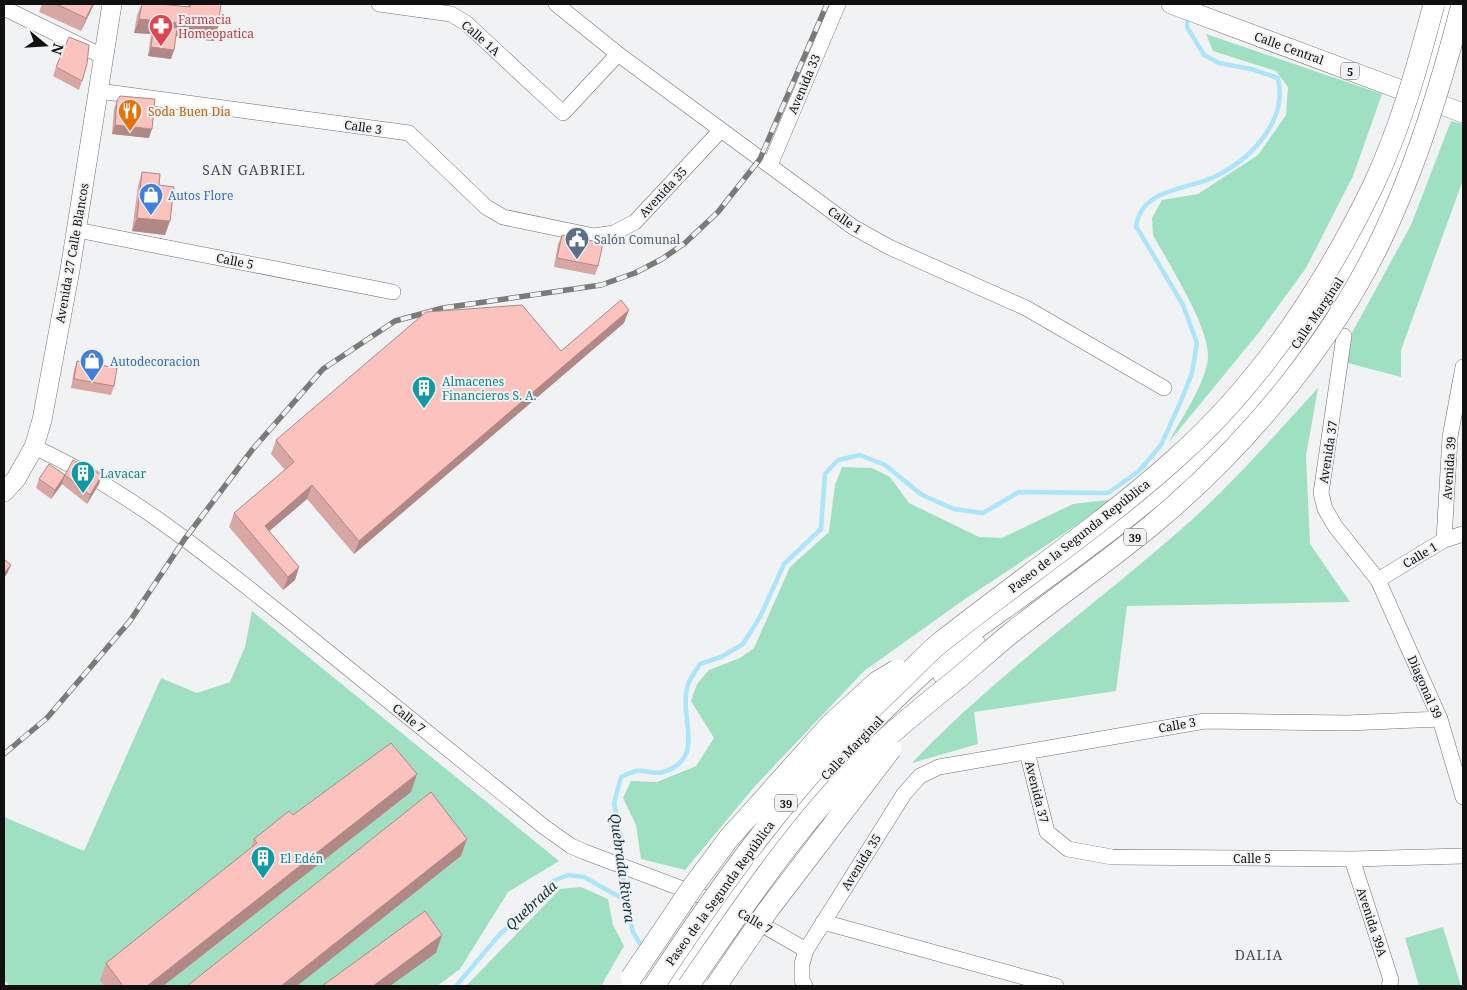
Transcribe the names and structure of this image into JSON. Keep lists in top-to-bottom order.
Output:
{
  "streets": {
    "highway": ["Paseo de la Segunda República", "39"],
    "main road": ["Calle Central", "5", "Avenida 27 Calle Blancos"],
    "street": [
      "Calle 1A",
      "Avenida 33",
      "Calle 3",
      "Avenida 35",
      "Calle 1",
      "Calle 5",
      "Calle Marginal",
      "Avenida 37",
      "Avenida 39",
      "Diagonal 39",
      "Calle 7",
      "Avenida 39A"
    ]
  },
  "crossings": [
    ["Calle 1A", "Calle 1"],
    ["Calle Central", "Calle Marginal"],
    ["Avenida 33", "Calle 1"],
    ["Calle 3", "Avenida 35"],
    ["Calle 3", "Avenida 27 Calle Blancos"],
    ["Calle 3", "Avenida 37"],
    ["Calle 3", "Diagonal 39"],
    ["Avenida 35", "Calle 1"],
    ["Avenida 35", "Calle 7"],
    ["Calle 1", "Avenida 37"],
    ["Calle 1", "Avenida 39"],
    ["Calle 1", "Diagonal 39"],
    ["Avenida 27 Calle Blancos", "Calle 5"],
    ["Avenida 27 Calle Blancos", "Calle 7"],
    ["Calle 5", "Avenida 37"],
    ["Calle 5", "Avenida 39A"],
    ["Calle Marginal", "Calle 7"],
    ["Avenida 37", "Diagonal 39"]
  ],
  "districts": ["SAN GABRIEL", "DALIA"],
  "water": ["Quebrada Rivera", "Quebrada"],
  "places": {
    "pharmacy": ["Farmacia Homeopatica"],
    "restaurant": ["Soda Buen Dia"],
    "shop": ["Autos Flore", "Autodecoracion"],
    "public building": ["Salón Comunal"],
    "building": ["Almacenes Financieros S. A.", "Lavacar", "El Edén"]
  },
  "north": "right"
}
